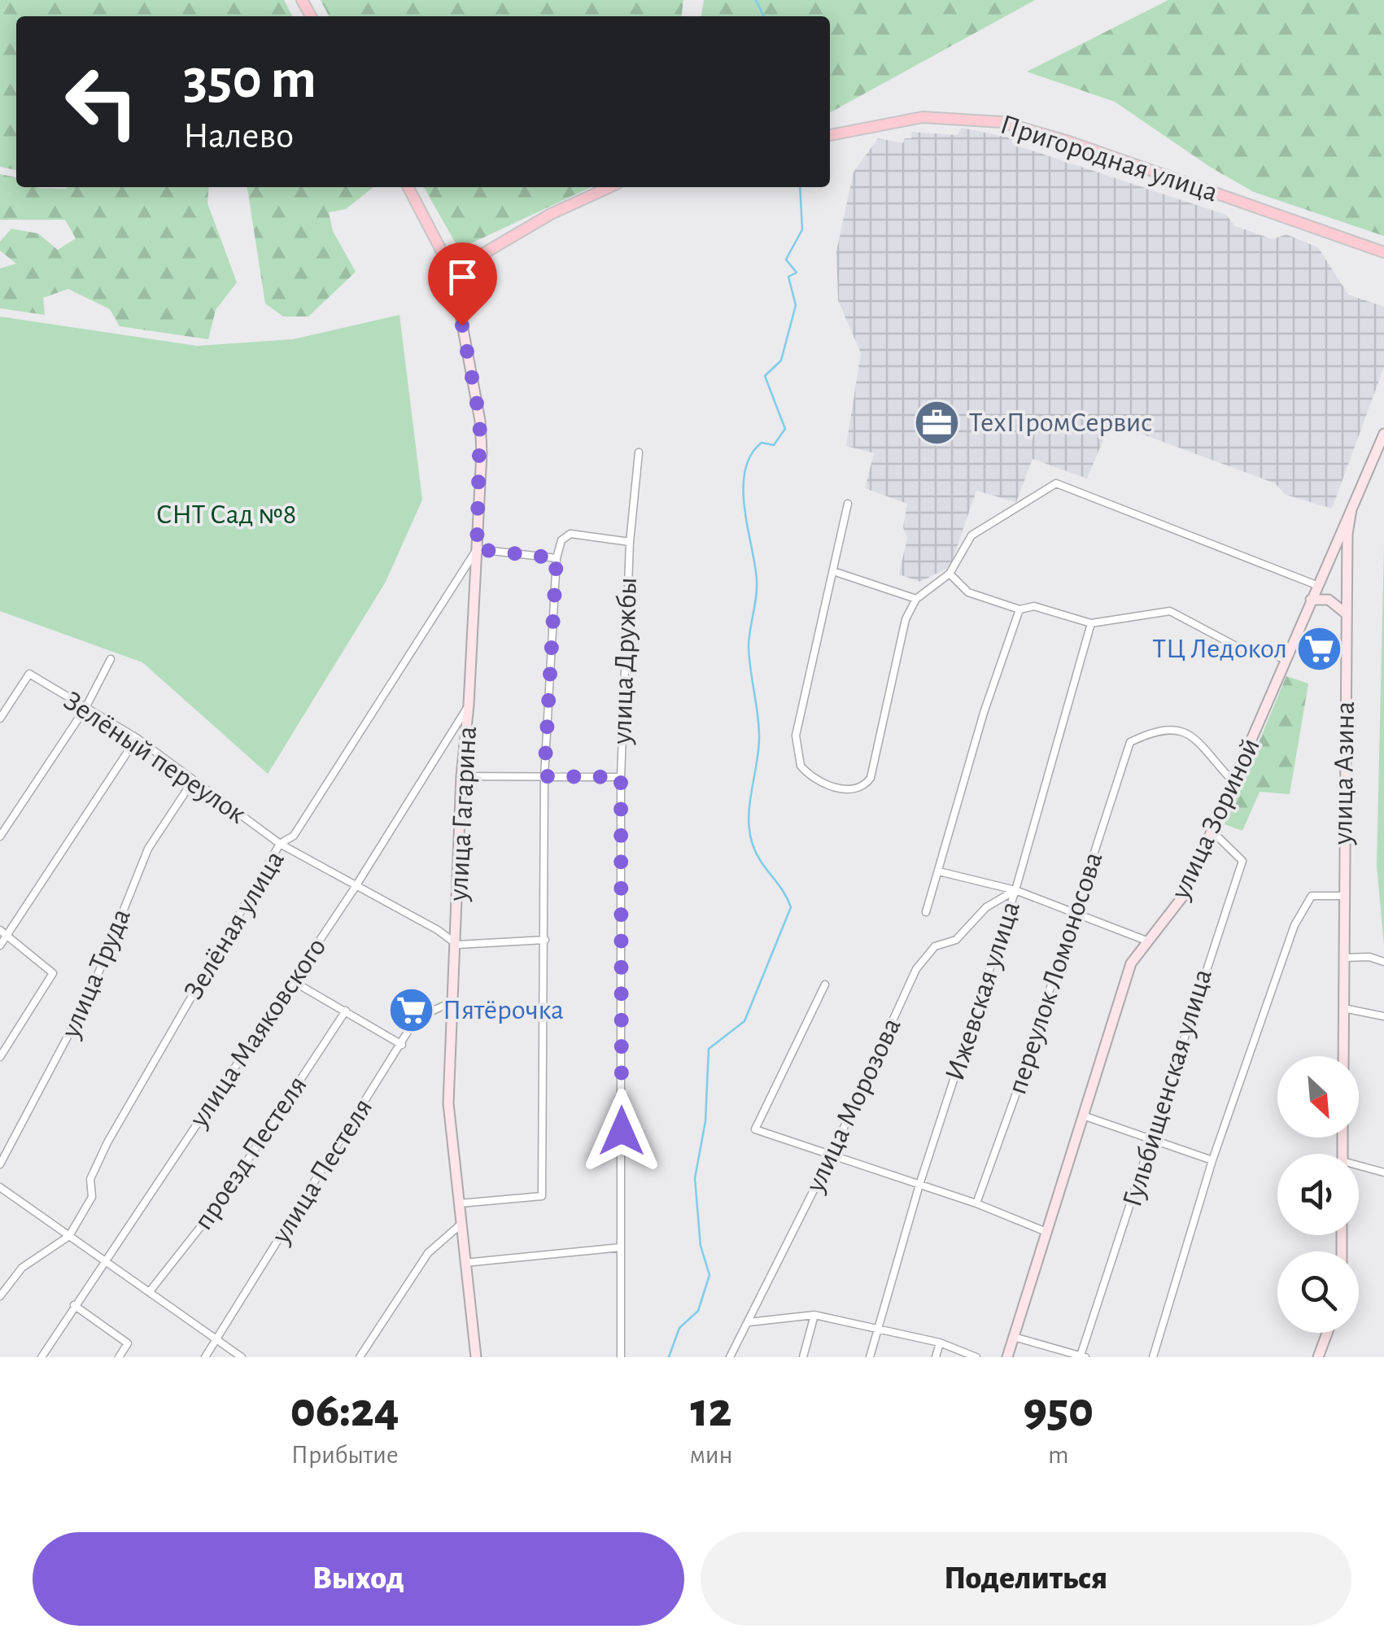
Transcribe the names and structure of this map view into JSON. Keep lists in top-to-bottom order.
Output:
{
  "streets": {
    "main road": [
      "Пригородная улица",
      "улица Азина",
      "улица Гагарина",
      "улица Зориной"
    ],
    "street": [
      "улица Дружбы",
      "Зелёный переулок",
      "Зелёная улица",
      "улица Труда",
      "переулок Ломоносова",
      "Ижевская улица",
      "улица Маяковского",
      "Гульбищенская улица",
      "улица Морозова",
      "проезд Пестеля",
      "улица Пестеля"
    ]
  },
  "crossings": [
    ["Зелёный переулок", "улица Гагарина"],
    ["Зелёный переулок", "Зелёная улица"],
    ["Зелёный переулок", "улица Труда"],
    ["Зелёный переулок", "улица Маяковского"],
    ["улица Азина", "улица Зориной"],
    ["улица Гагарина", "Зелёная улица"],
    ["улица Гагарина", "улица Маяковского"],
    ["улица Гагарина", "улица Пестеля"],
    ["улица Зориной", "переулок Ломоносова"],
    ["улица Зориной", "Гульбищенская улица"],
    ["Ижевская улица", "улица Морозова"]
  ],
  "parks": ["СНТ Сад №8"],
  "places": {
    "office": ["ТехПромСервис"],
    "supermarket": ["ТЦ Ледокол", "Пятёрочка"]
  },
  "north": "bottom right",
  "page": {
    "turn": ["350 m", "Налево"],
    "eta": [
      "06:24",
      "Прибытие",
      "12",
      "мин",
      "950",
      "m"
    ],
    "buttons": ["Выход", "Поделиться"]
  }
}
